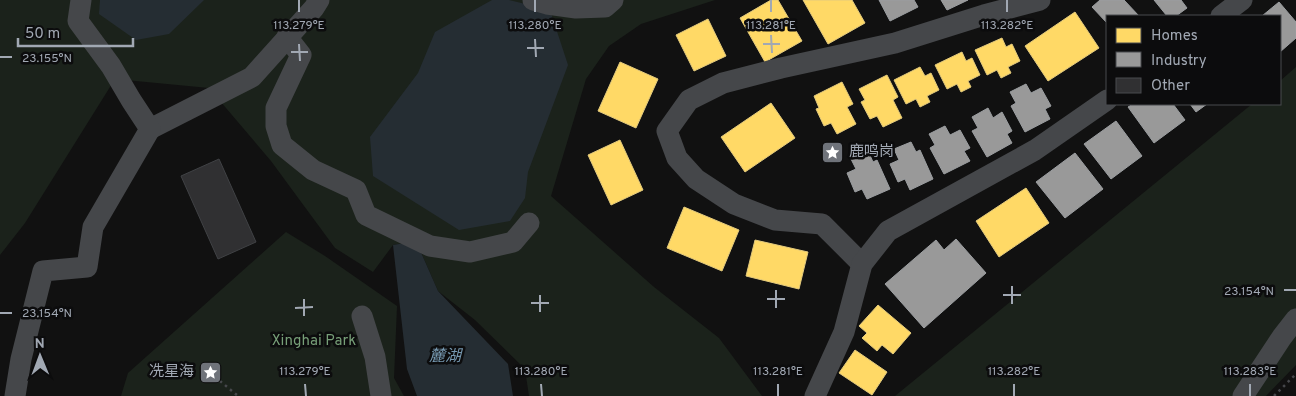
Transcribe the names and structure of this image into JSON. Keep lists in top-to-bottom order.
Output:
{
  "water": ["麓湖"],
  "parks": ["Xinghai Park"],
  "places": {
    "place": ["鹿鸣岗", "冼星海"]
  },
  "legend": ["Homes", "Industry", "Other"],
  "scale_bar": "50 m",
  "north": "top",
  "coordinates": [
    "113.279°E",
    "113.280°E",
    "113.281°E",
    "113.282°E",
    "23.155°N",
    "23.154°N",
    "113.283°E"
  ]
}
